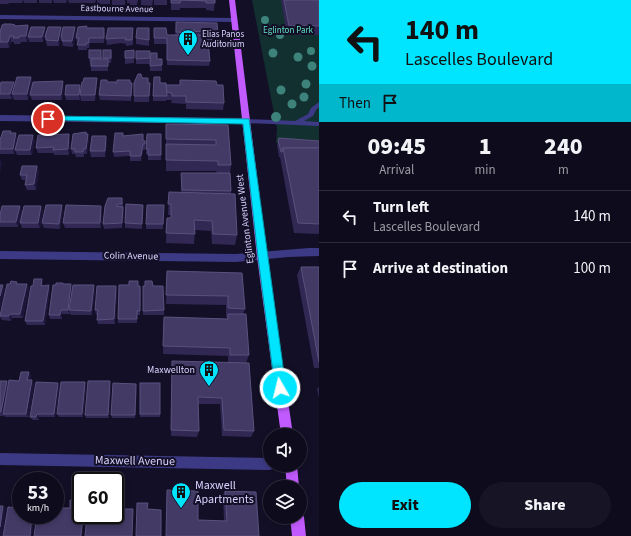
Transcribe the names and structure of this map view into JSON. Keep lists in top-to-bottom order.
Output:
{
  "streets": {
    "main road": ["Eglinton Avenue West"],
    "street": ["Eastbourne Avenue", "Colin Avenue", "Maxwell Avenue"]
  },
  "crossings": [
    ["Eastbourne Avenue", "Eglinton Avenue West"],
    ["Eglinton Avenue West", "Colin Avenue"]
  ],
  "parks": ["Eglinton Park"],
  "places": {
    "building": ["Elias Panos Auditorium", "Maxwellton", "Maxwell Apartments"]
  },
  "page": {
    "turn": ["140 m", "Lascelles Boulevard"],
    "then": "Then",
    "eta": [
      "09:45",
      "Arrival",
      "1",
      "min",
      "240",
      "m"
    ],
    "list": [
      {
        "name": "Turn left",
        "note": "Lascelles Boulevard",
        "value": "140 m"
      },
      {
        "name": "Arrive at destination",
        "value": "100 m"
      }
    ],
    "speed": "53 km/h",
    "limit": "60",
    "buttons": ["Exit", "Share"]
  }
}
